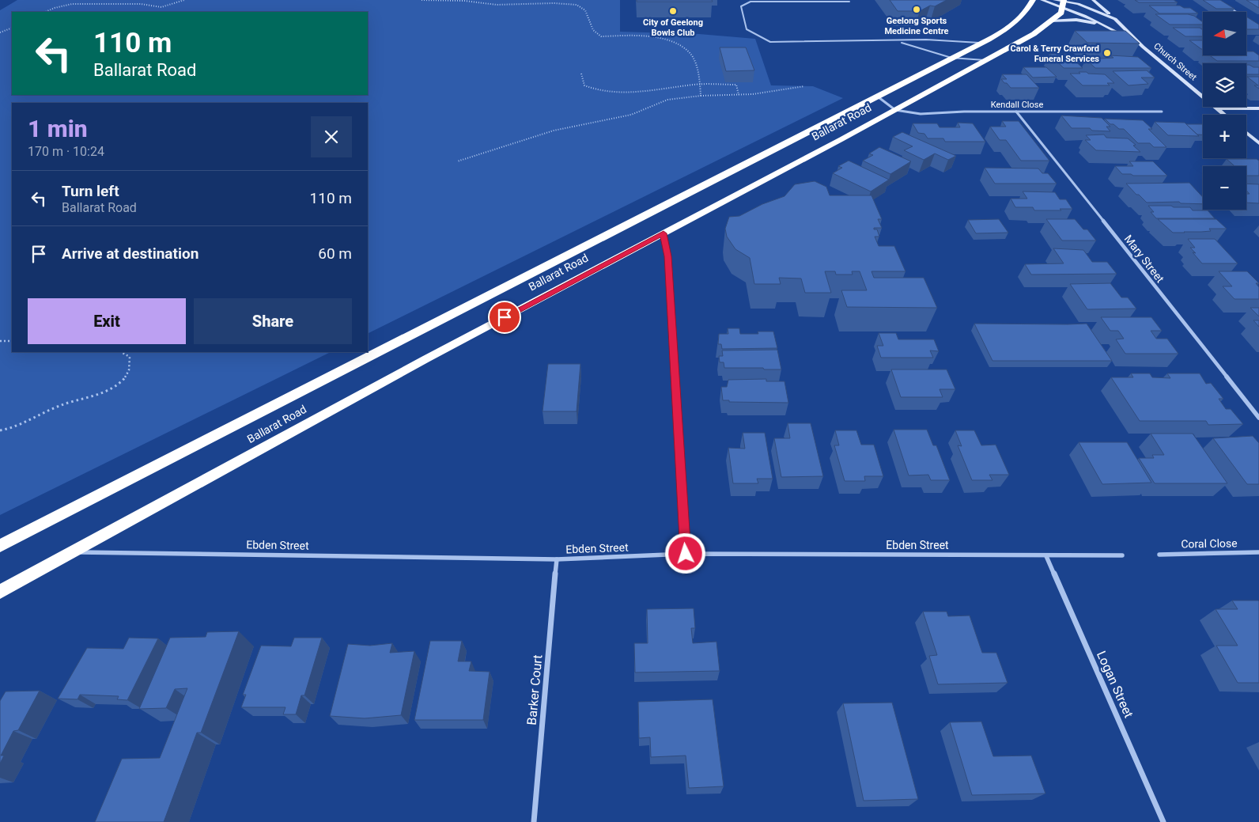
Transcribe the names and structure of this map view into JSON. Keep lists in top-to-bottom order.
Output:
{
  "streets": {
    "highway": ["Ballarat Road"],
    "street": [
      "Church Street",
      "Kendall Close",
      "Mary Street",
      "Coral Close",
      "Ebden Street",
      "Logan Street",
      "Barker Court"
    ]
  },
  "crossings": [
    ["Church Street", "Ballarat Road"],
    ["Kendall Close", "Ballarat Road"],
    ["Kendall Close", "Mary Street"],
    ["Ballarat Road", "Ebden Street"],
    ["Ebden Street", "Logan Street"],
    ["Ebden Street", "Barker Court"]
  ],
  "places": ["Geelong Sports Medicine Centre", "City of Geelong Bowls Club", "Carol & Terry Crawford Funeral Services"],
  "north": "left",
  "page": {
    "map_buttons": ["+", "−"],
    "turn": ["110 m", "Ballarat Road"],
    "heading": ["1 min", "170 m · 10:24"],
    "list": [
      {
        "name": "Turn left",
        "note": "Ballarat Road",
        "value": "110 m"
      },
      {
        "name": "Arrive at destination",
        "value": "60 m"
      }
    ],
    "buttons": ["Exit", "Share"]
  }
}
